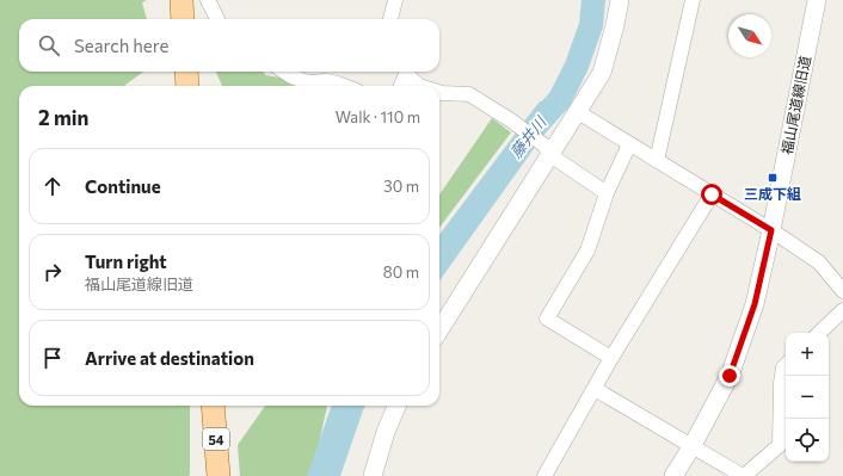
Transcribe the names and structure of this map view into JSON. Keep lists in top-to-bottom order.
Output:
{
  "streets": {
    "main road": ["54"],
    "street": ["福山尾道線旧道"]
  },
  "water": ["藤井川"],
  "places": {
    "transit": ["三成下組"]
  },
  "north": "bottom right",
  "page": {
    "search": "Search here",
    "heading": ["2 min", "Walk · 110 m"],
    "list": [
      ["Continue", "30 m"],
      ["Turn right", "福山尾道線旧道", "80 m"],
      "Arrive at destination"
    ],
    "map_buttons": ["+", "−"]
  }
}
